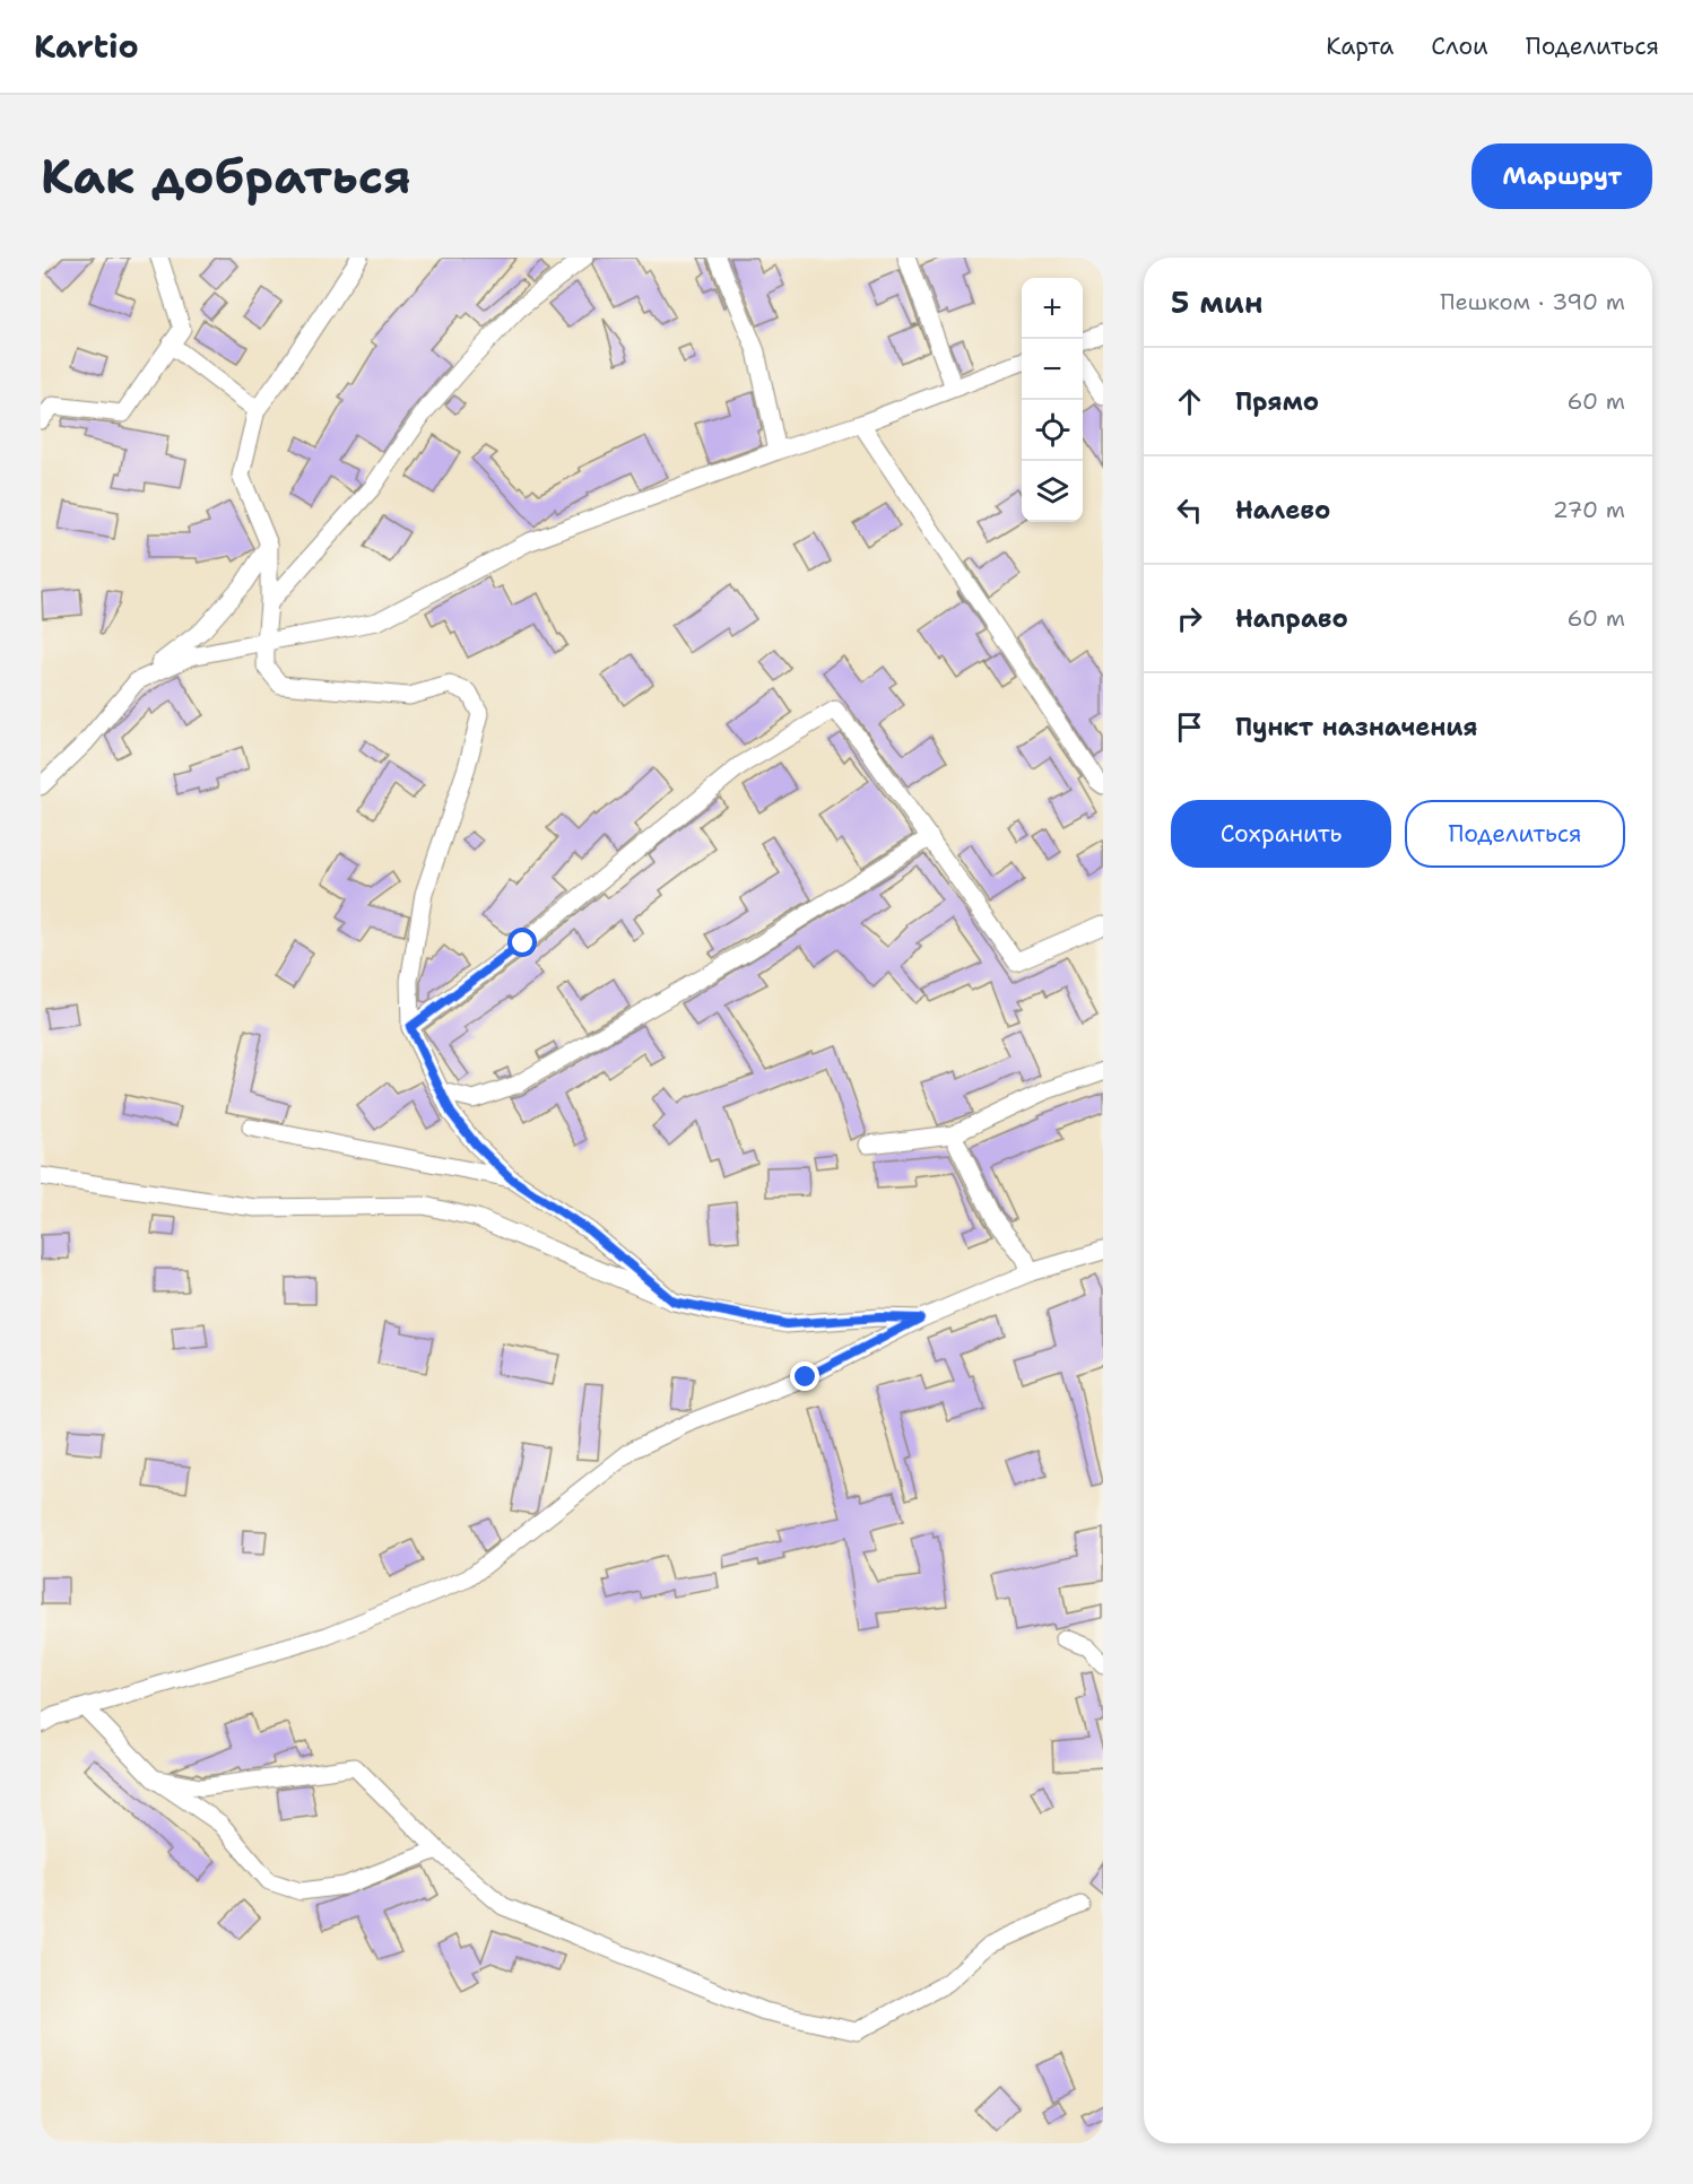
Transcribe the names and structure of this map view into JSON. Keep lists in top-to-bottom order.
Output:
{
  "page": {
    "header": "Kartio",
    "nav": ["Карта", "Слои", "Поделиться"],
    "buttons": [
      "Маршрут",
      ["Сохранить", "Поделиться"]
    ],
    "title": "Как добраться",
    "heading": ["5 мин", "Пешком · 390 m"],
    "map_buttons": ["+", "−"],
    "list": [
      ["Прямо", "60 m"],
      ["Налево", "270 m"],
      ["Направо", "60 m"],
      "Пункт назначения"
    ]
  }
}
